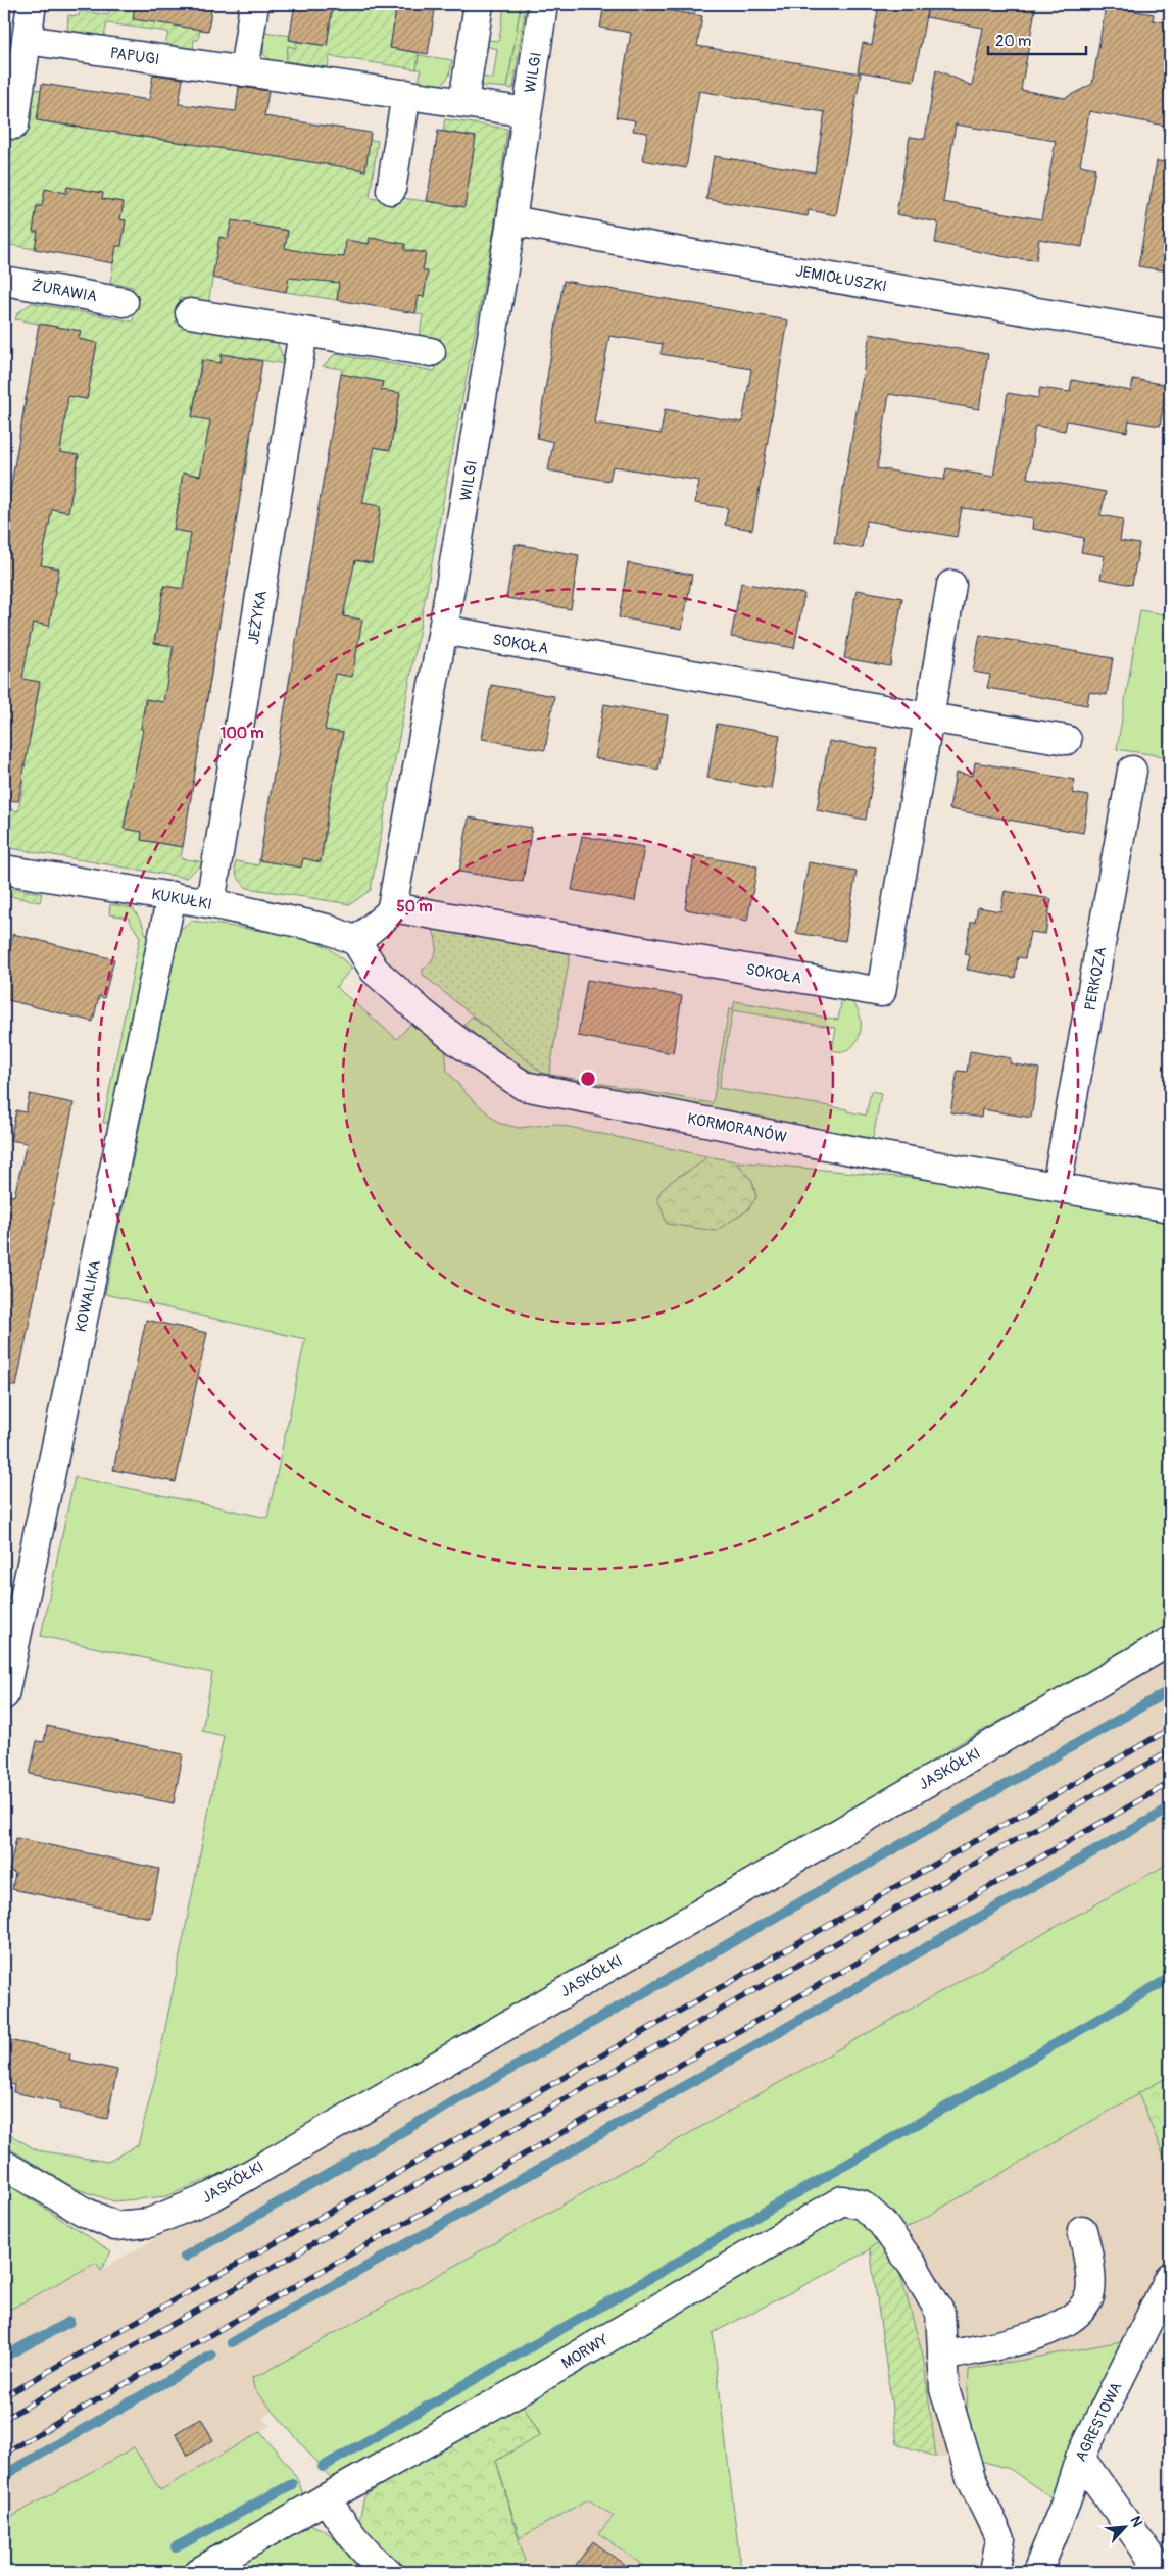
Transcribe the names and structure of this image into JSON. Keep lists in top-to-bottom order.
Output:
{
  "streets": {
    "street": [
      "PAPUGI",
      "WILGI",
      "JEMIOŁUSZKI",
      "ŻURAWIA",
      "JEŻYKA",
      "SOKOŁA",
      "KUKUŁKI",
      "PERKOZA",
      "KORMORANÓW",
      "KOWALIKA",
      "JASKÓŁKI",
      "MORWY",
      "AGRESTOWA"
    ]
  },
  "crossings": [
    ["PAPUGI", "WILGI"],
    ["WILGI", "JEMIOŁUSZKI"],
    ["WILGI", "SOKOŁA"],
    ["JEŻYKA", "KUKUŁKI"],
    ["KUKUŁKI", "KORMORANÓW"],
    ["KUKUŁKI", "KOWALIKA"],
    ["PERKOZA", "KORMORANÓW"]
  ],
  "scale_bar": "20 m",
  "north": "top right",
  "rings": ["100 m", "50 m"]
}
